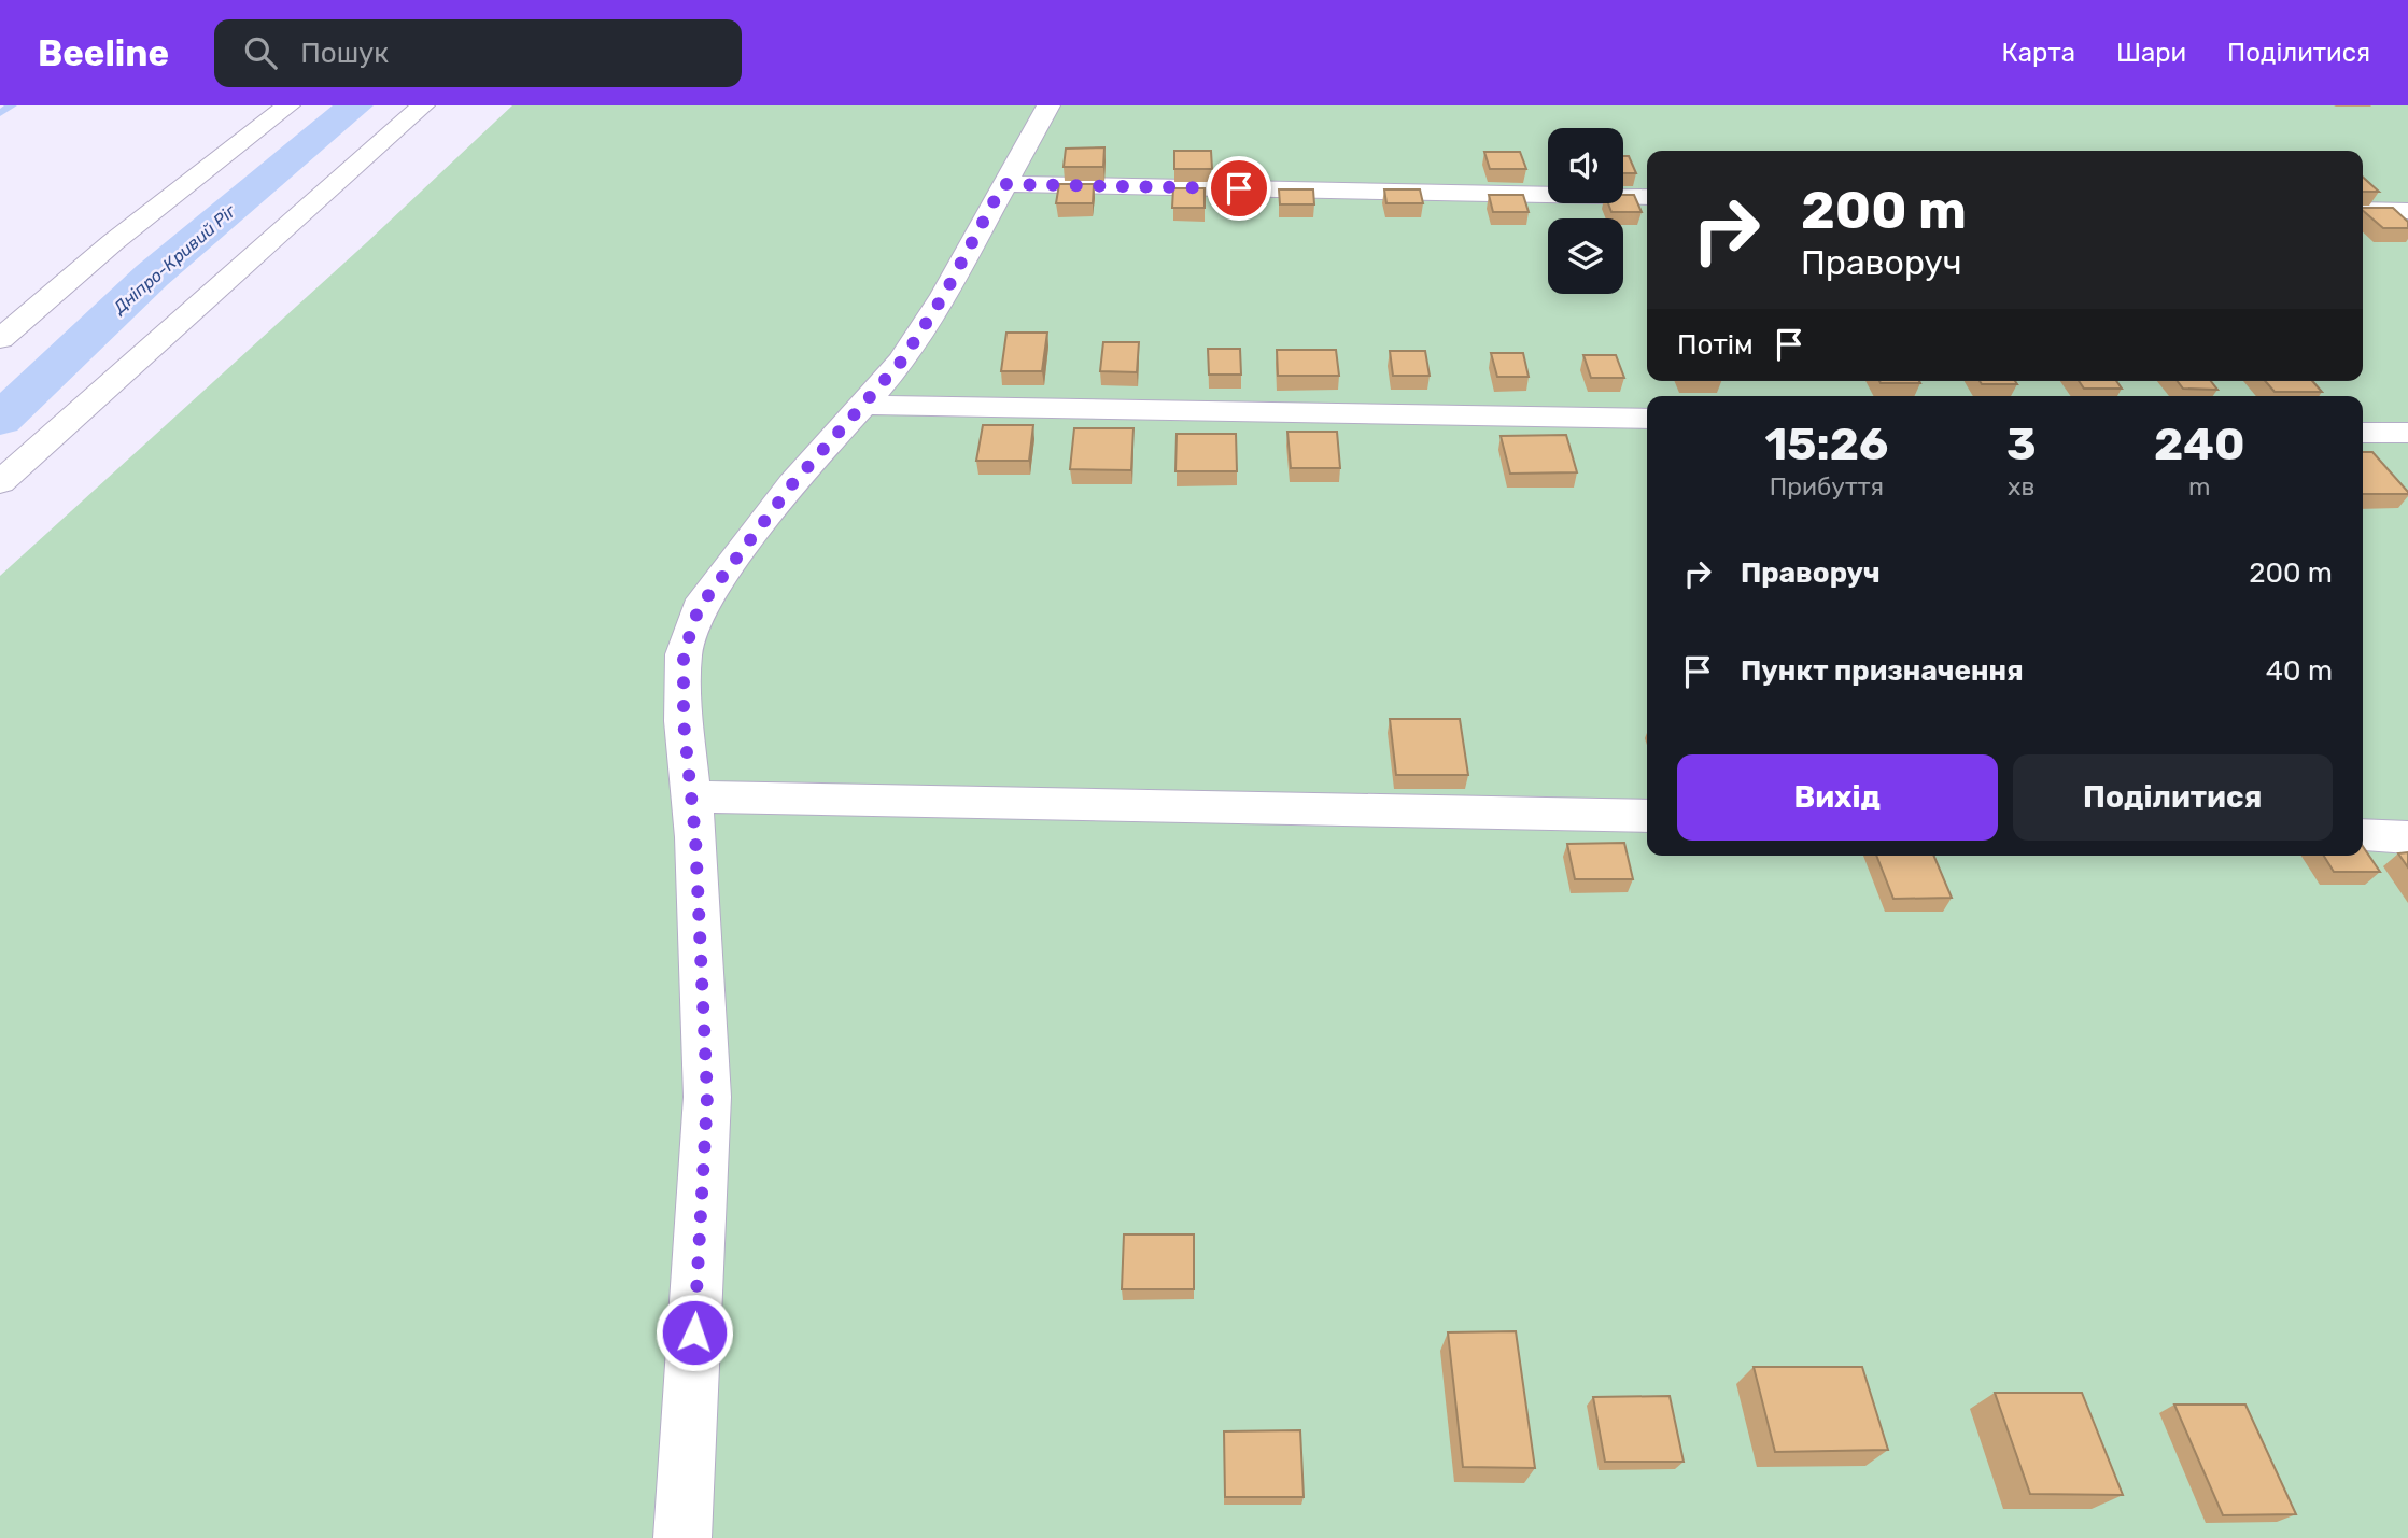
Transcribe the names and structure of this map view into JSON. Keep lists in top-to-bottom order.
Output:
{
  "water": ["Дніпро-Кривий Ріг"],
  "page": {
    "header": "Beeline",
    "search": "Пошук",
    "nav": ["Карта", "Шари", "Поділитися"],
    "turn": ["200 m", "Праворуч"],
    "then": "Потім",
    "eta": [
      "15:26",
      "Прибуття",
      "3",
      "хв",
      "240",
      "m"
    ],
    "list": [
      {
        "name": "Праворуч",
        "value": "200 m"
      },
      {
        "name": "Пункт призначення",
        "value": "40 m"
      }
    ],
    "buttons": ["Вихід", "Поділитися"]
  }
}
